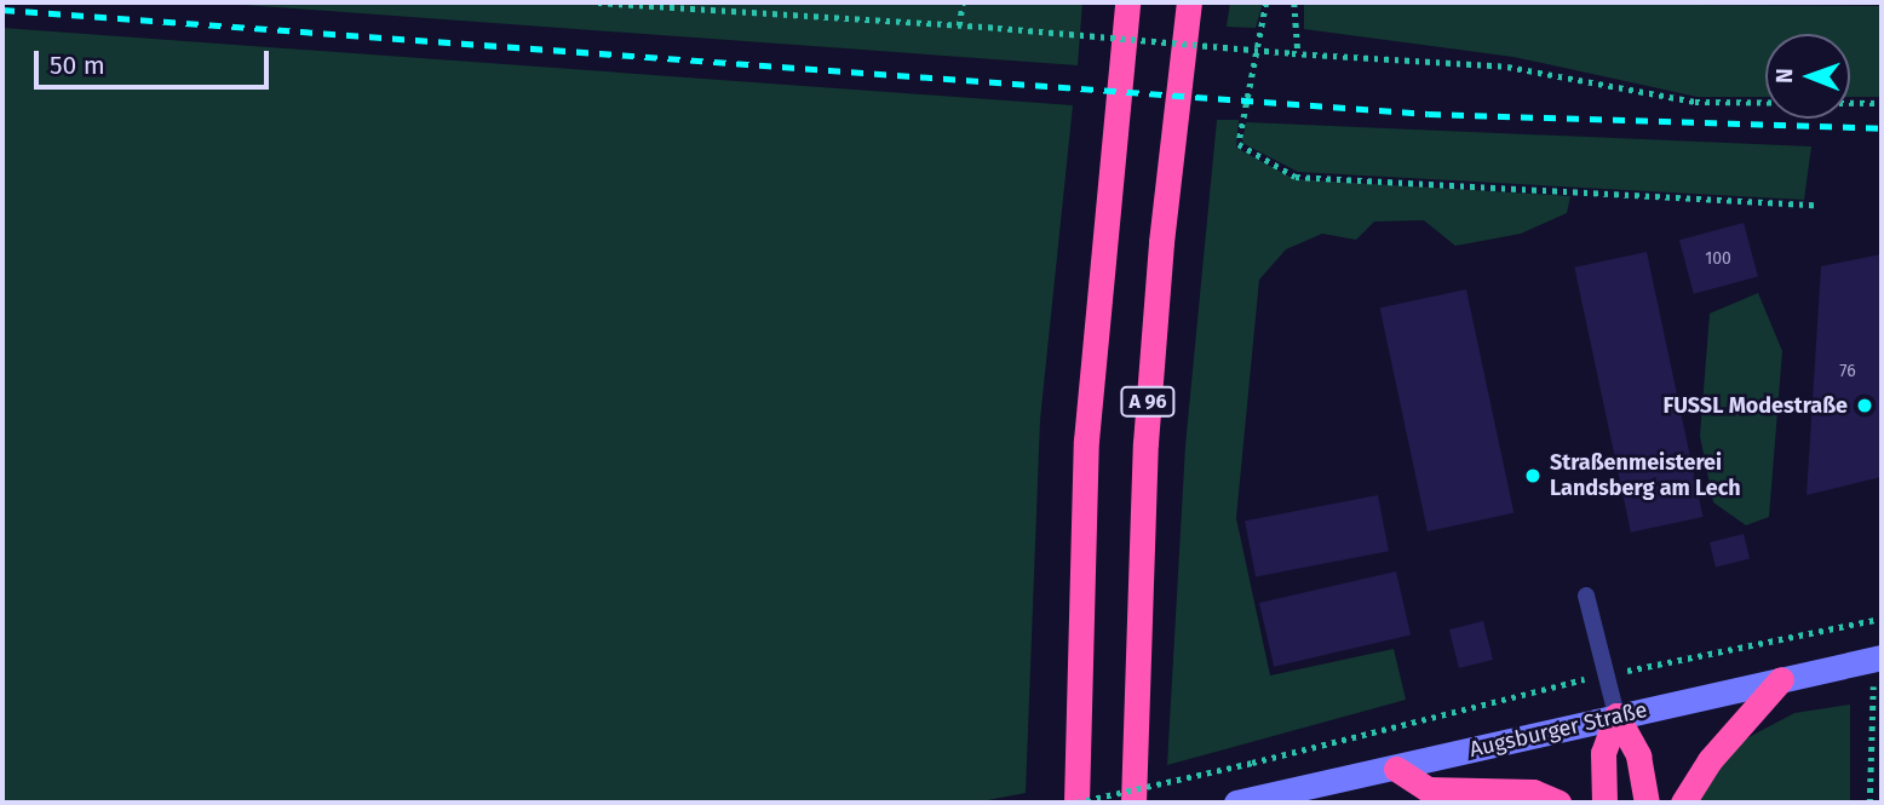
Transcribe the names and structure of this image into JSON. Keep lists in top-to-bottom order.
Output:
{
  "streets": {
    "highway": ["A 96"],
    "main road": ["Augsburger Straße"]
  },
  "places": ["FUSSL Modestraße", "Straßenmeisterei Landsberg am Lech"],
  "house_numbers": ["100", "76"],
  "scale_bar": "50 m",
  "north": "left"
}
